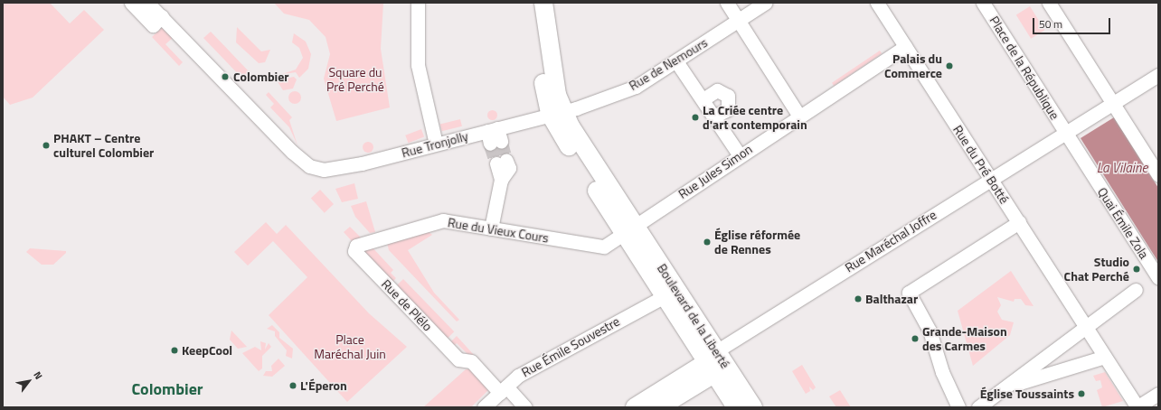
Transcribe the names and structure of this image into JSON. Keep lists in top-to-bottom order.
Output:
{
  "streets": {
    "main road": ["Boulevard de la Liberté"],
    "street": [
      "Rue de Nemours",
      "Place de la République",
      "Rue Tronjolly",
      "Rue du Pré Botté",
      "Rue Jules Simon",
      "Quai Émile Zola",
      "Rue du Vieux Cours",
      "Rue Maréchal Joffre",
      "Rue de Plélo",
      "Rue Émile Souvestre"
    ]
  },
  "crossings": [
    ["Rue de Nemours", "Rue Tronjolly"],
    ["Rue de Nemours", "Boulevard de la Liberté"],
    ["Place de la République", "Quai Émile Zola"],
    ["Place de la République", "Rue Maréchal Joffre"],
    ["Rue Tronjolly", "Boulevard de la Liberté"],
    ["Rue du Pré Botté", "Rue Jules Simon"],
    ["Rue du Pré Botté", "Rue Maréchal Joffre"],
    ["Rue Jules Simon", "Rue du Vieux Cours"],
    ["Rue Jules Simon", "Boulevard de la Liberté"],
    ["Quai Émile Zola", "Rue Maréchal Joffre"],
    ["Rue du Vieux Cours", "Rue de Plélo"],
    ["Rue du Vieux Cours", "Boulevard de la Liberté"],
    ["Rue Maréchal Joffre", "Boulevard de la Liberté"],
    ["Rue de Plélo", "Rue Émile Souvestre"],
    ["Boulevard de la Liberté", "Rue Émile Souvestre"]
  ],
  "districts": ["Colombier"],
  "water": ["La Vilaine"],
  "parks": ["Square du Pré Perché", "Place Maréchal Juin"],
  "places": [
    "Palais du Commerce",
    "Colombier",
    "La Criée centre d'art contemporain",
    "PHAKT – Centre culturel Colombier",
    "Église réformée de Rennes",
    "Studio Chat Perché",
    "Balthazar",
    "Grande-Maison des Carmes",
    "KeepCool",
    "L'Éperon",
    "Église Toussaints"
  ],
  "scale_bar": "50 m",
  "north": "top right"
}
